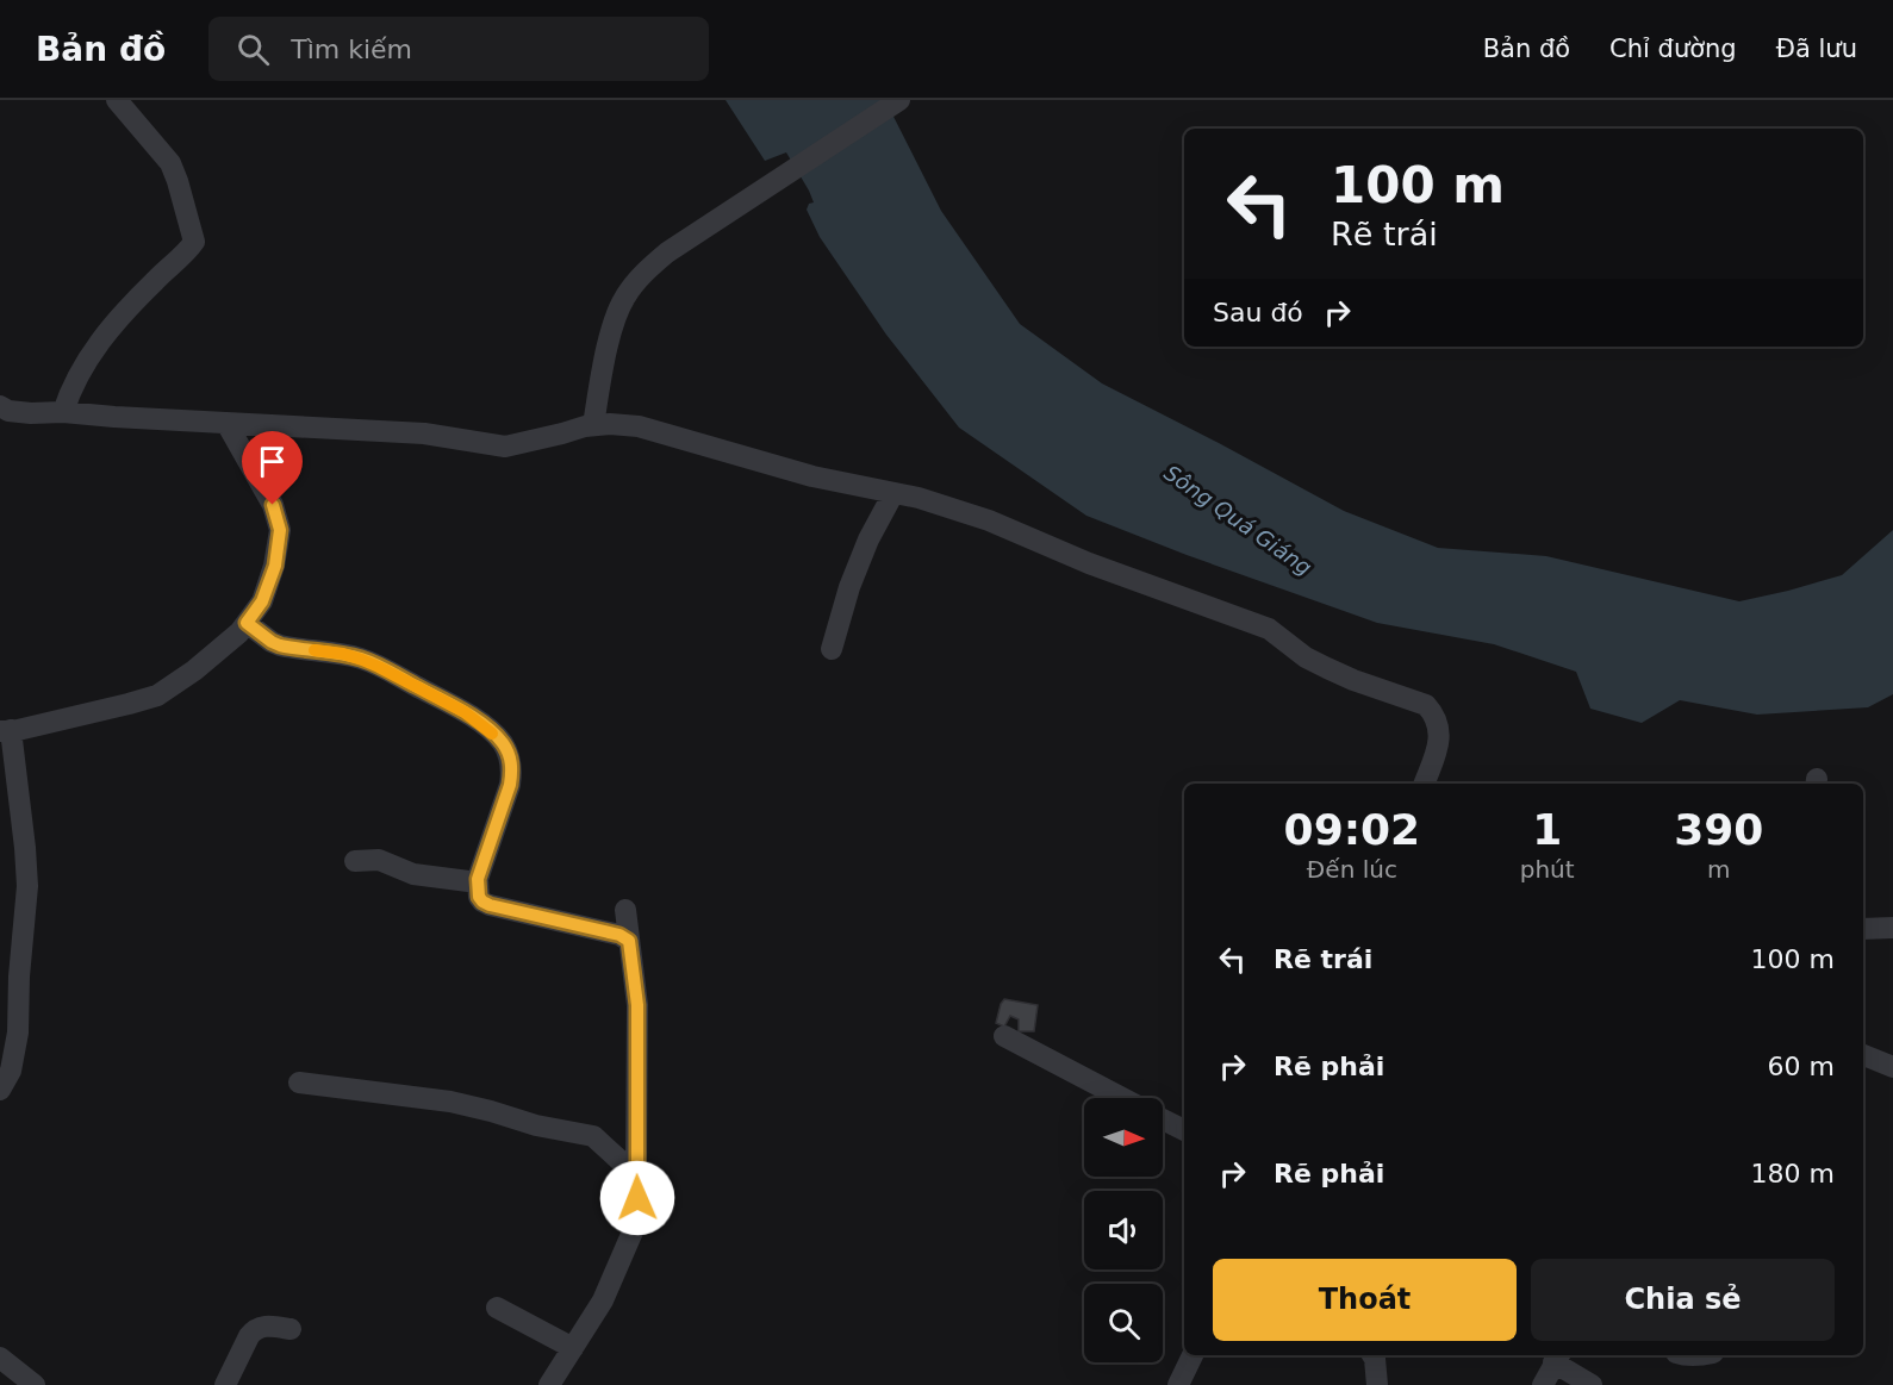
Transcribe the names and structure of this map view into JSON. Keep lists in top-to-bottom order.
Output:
{
  "water": ["Sông Quá Giáng"],
  "north": "right",
  "page": {
    "header": "Bản đồ",
    "search": "Tìm kiếm",
    "nav": ["Bản đồ", "Chỉ đường", "Đã lưu"],
    "turn": ["100 m", "Rẽ trái"],
    "then": "Sau đó",
    "eta": [
      "09:02",
      "Đến lúc",
      "1",
      "phút",
      "390",
      "m"
    ],
    "list": [
      {
        "name": "Rẽ trái",
        "value": "100 m"
      },
      {
        "name": "Rẽ phải",
        "value": "60 m"
      },
      {
        "name": "Rẽ phải",
        "value": "180 m"
      }
    ],
    "buttons": ["Thoát", "Chia sẻ"]
  }
}
